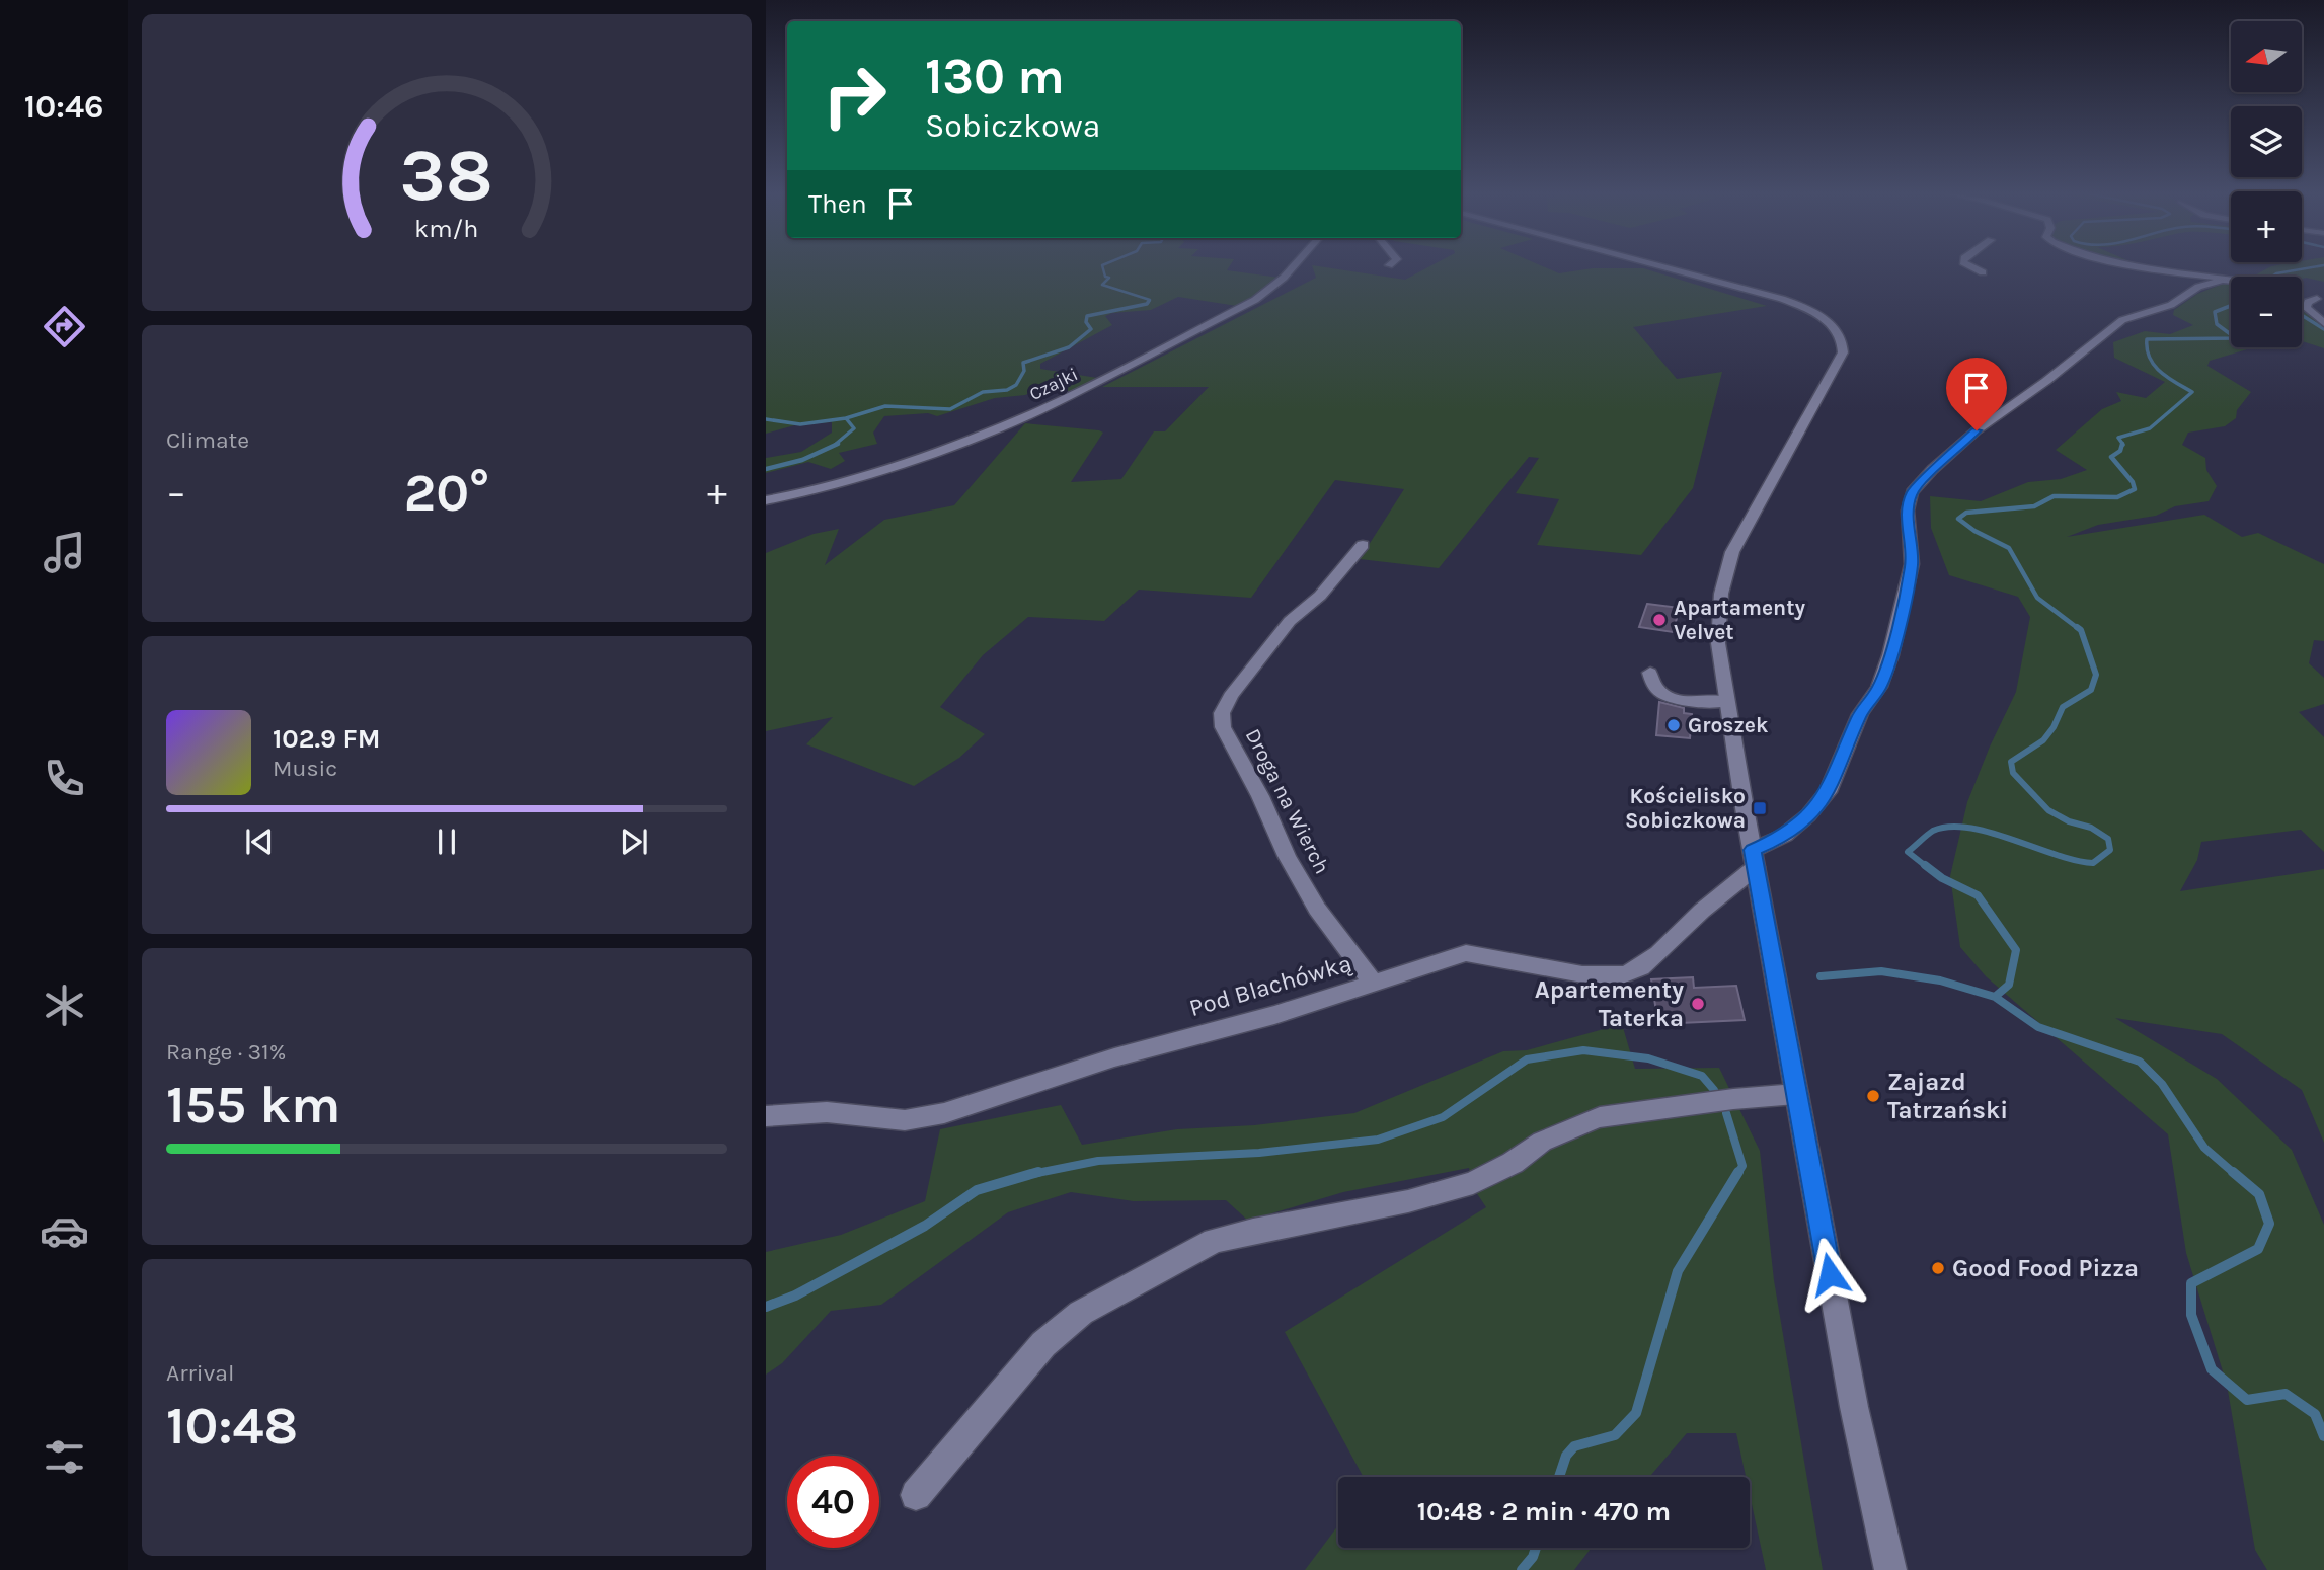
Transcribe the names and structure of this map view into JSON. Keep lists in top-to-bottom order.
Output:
{
  "streets": {
    "street": ["Czajki", "Droga na Wierch", "Pod Blachówką"]
  },
  "crossings": [
    ["Droga na Wierch", "Pod Blachówką"]
  ],
  "places": {
    "other": [
      "Apartamenty Velvet",
      "Groszek",
      "Apartementy Taterka",
      "Zajazd Tatrzański",
      "Good Food Pizza"
    ],
    "transit": ["Kościelisko Sobiczkowa"]
  },
  "north": "left",
  "page": {
    "tabs": "10:46",
    "map_buttons": ["+", "−"],
    "turn": ["130 m", "Sobiczkowa"],
    "then": "Then",
    "tile": [
      "Climate",
      ["Range · 31%", "155 km"],
      ["Arrival", "10:48"]
    ],
    "heat": ["−", "20°", "+"],
    "song": ["102.9 FM", "Music"],
    "limit": "40",
    "trip": "10:48 · 2 min · 470 m",
    "gauge": ["38", "km/h"]
  }
}
